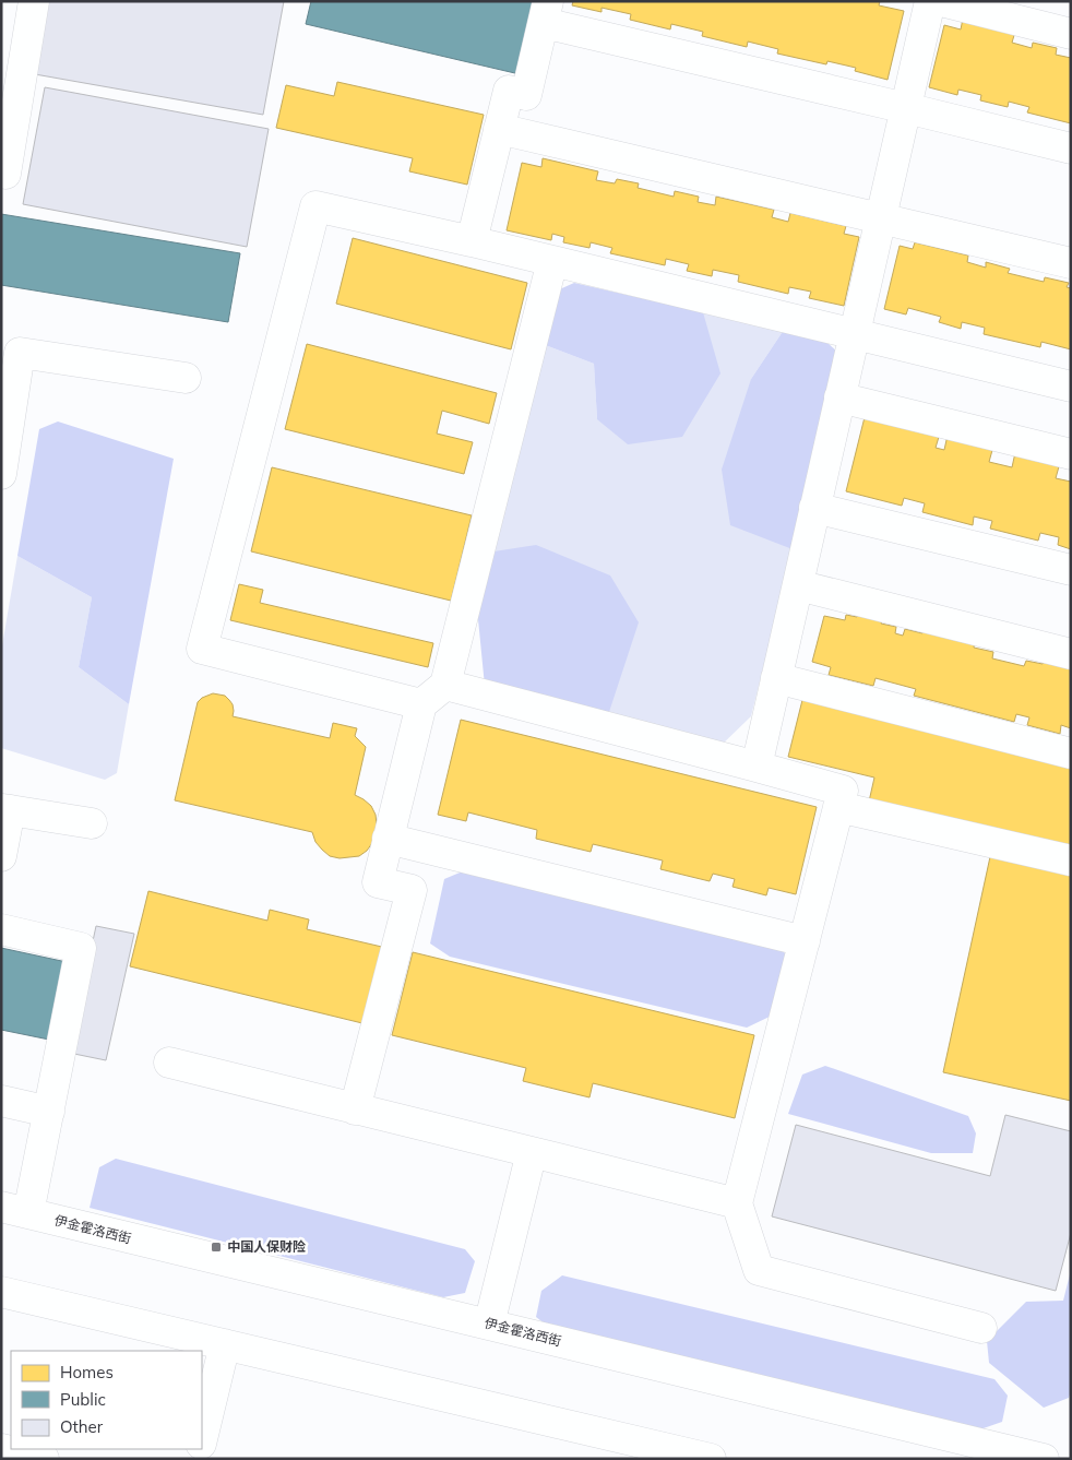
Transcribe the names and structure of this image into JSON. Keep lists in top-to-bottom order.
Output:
{
  "streets": {
    "street": ["伊金霍洛西街"]
  },
  "places": {
    "transit": ["中国人保财险"]
  },
  "legend": ["Homes", "Public", "Other"]
}
